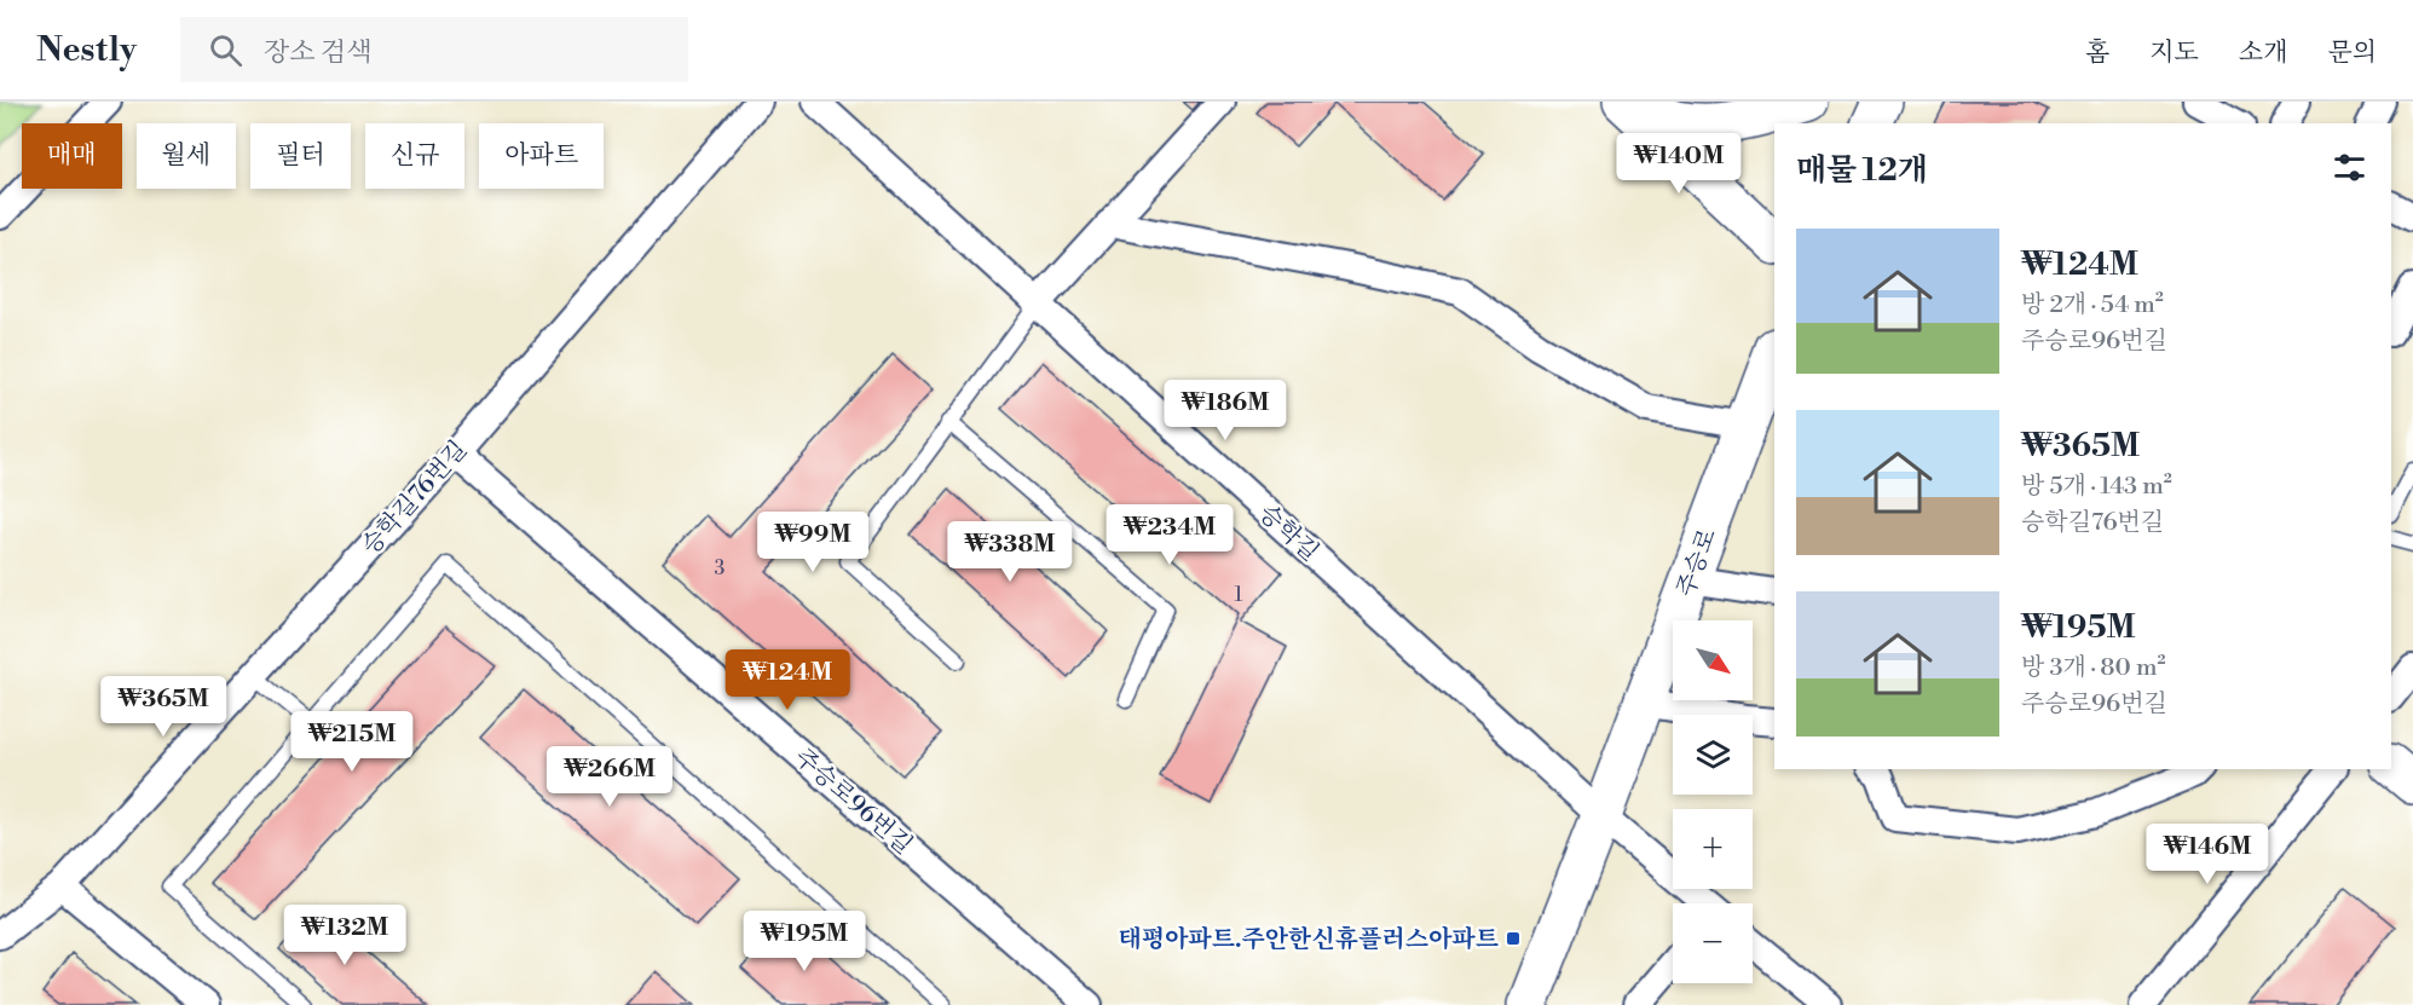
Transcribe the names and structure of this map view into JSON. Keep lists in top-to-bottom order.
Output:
{
  "streets": {
    "street": [
      "승학길76번길",
      "승학길",
      "주승로",
      "주승로96번길"
    ]
  },
  "crossings": [
    ["승학길76번길", "주승로96번길"],
    ["승학길", "주승로"]
  ],
  "places": {
    "transit": ["태평아파트.주안한신휴플러스아파트"]
  },
  "house_numbers": ["3", "1"],
  "north": "bottom right",
  "page": {
    "header": "Nestly",
    "search": "장소 검색",
    "nav": [
      "홈",
      "지도",
      "소개",
      "문의"
    ],
    "chip": [
      "매매",
      "월세",
      "필터",
      "신규",
      "아파트"
    ],
    "heading": "매물 12개",
    "price": [
      "₩140M",
      "₩186M",
      "₩234M",
      "₩99M",
      "₩338M",
      "₩124M",
      "₩365M",
      "₩215M",
      "₩266M",
      "₩146M",
      "₩132M",
      "₩195M"
    ],
    "list": [
      {
        "name": "₩124M",
        "note": "방 2개 · 54 m² · 주승로96번길"
      },
      {
        "name": "₩365M",
        "note": "방 5개 · 143 m² · 승학길76번길"
      },
      {
        "name": "₩195M",
        "note": "방 3개 · 80 m² · 주승로96번길"
      }
    ],
    "map_buttons": ["+", "−"]
  }
}
